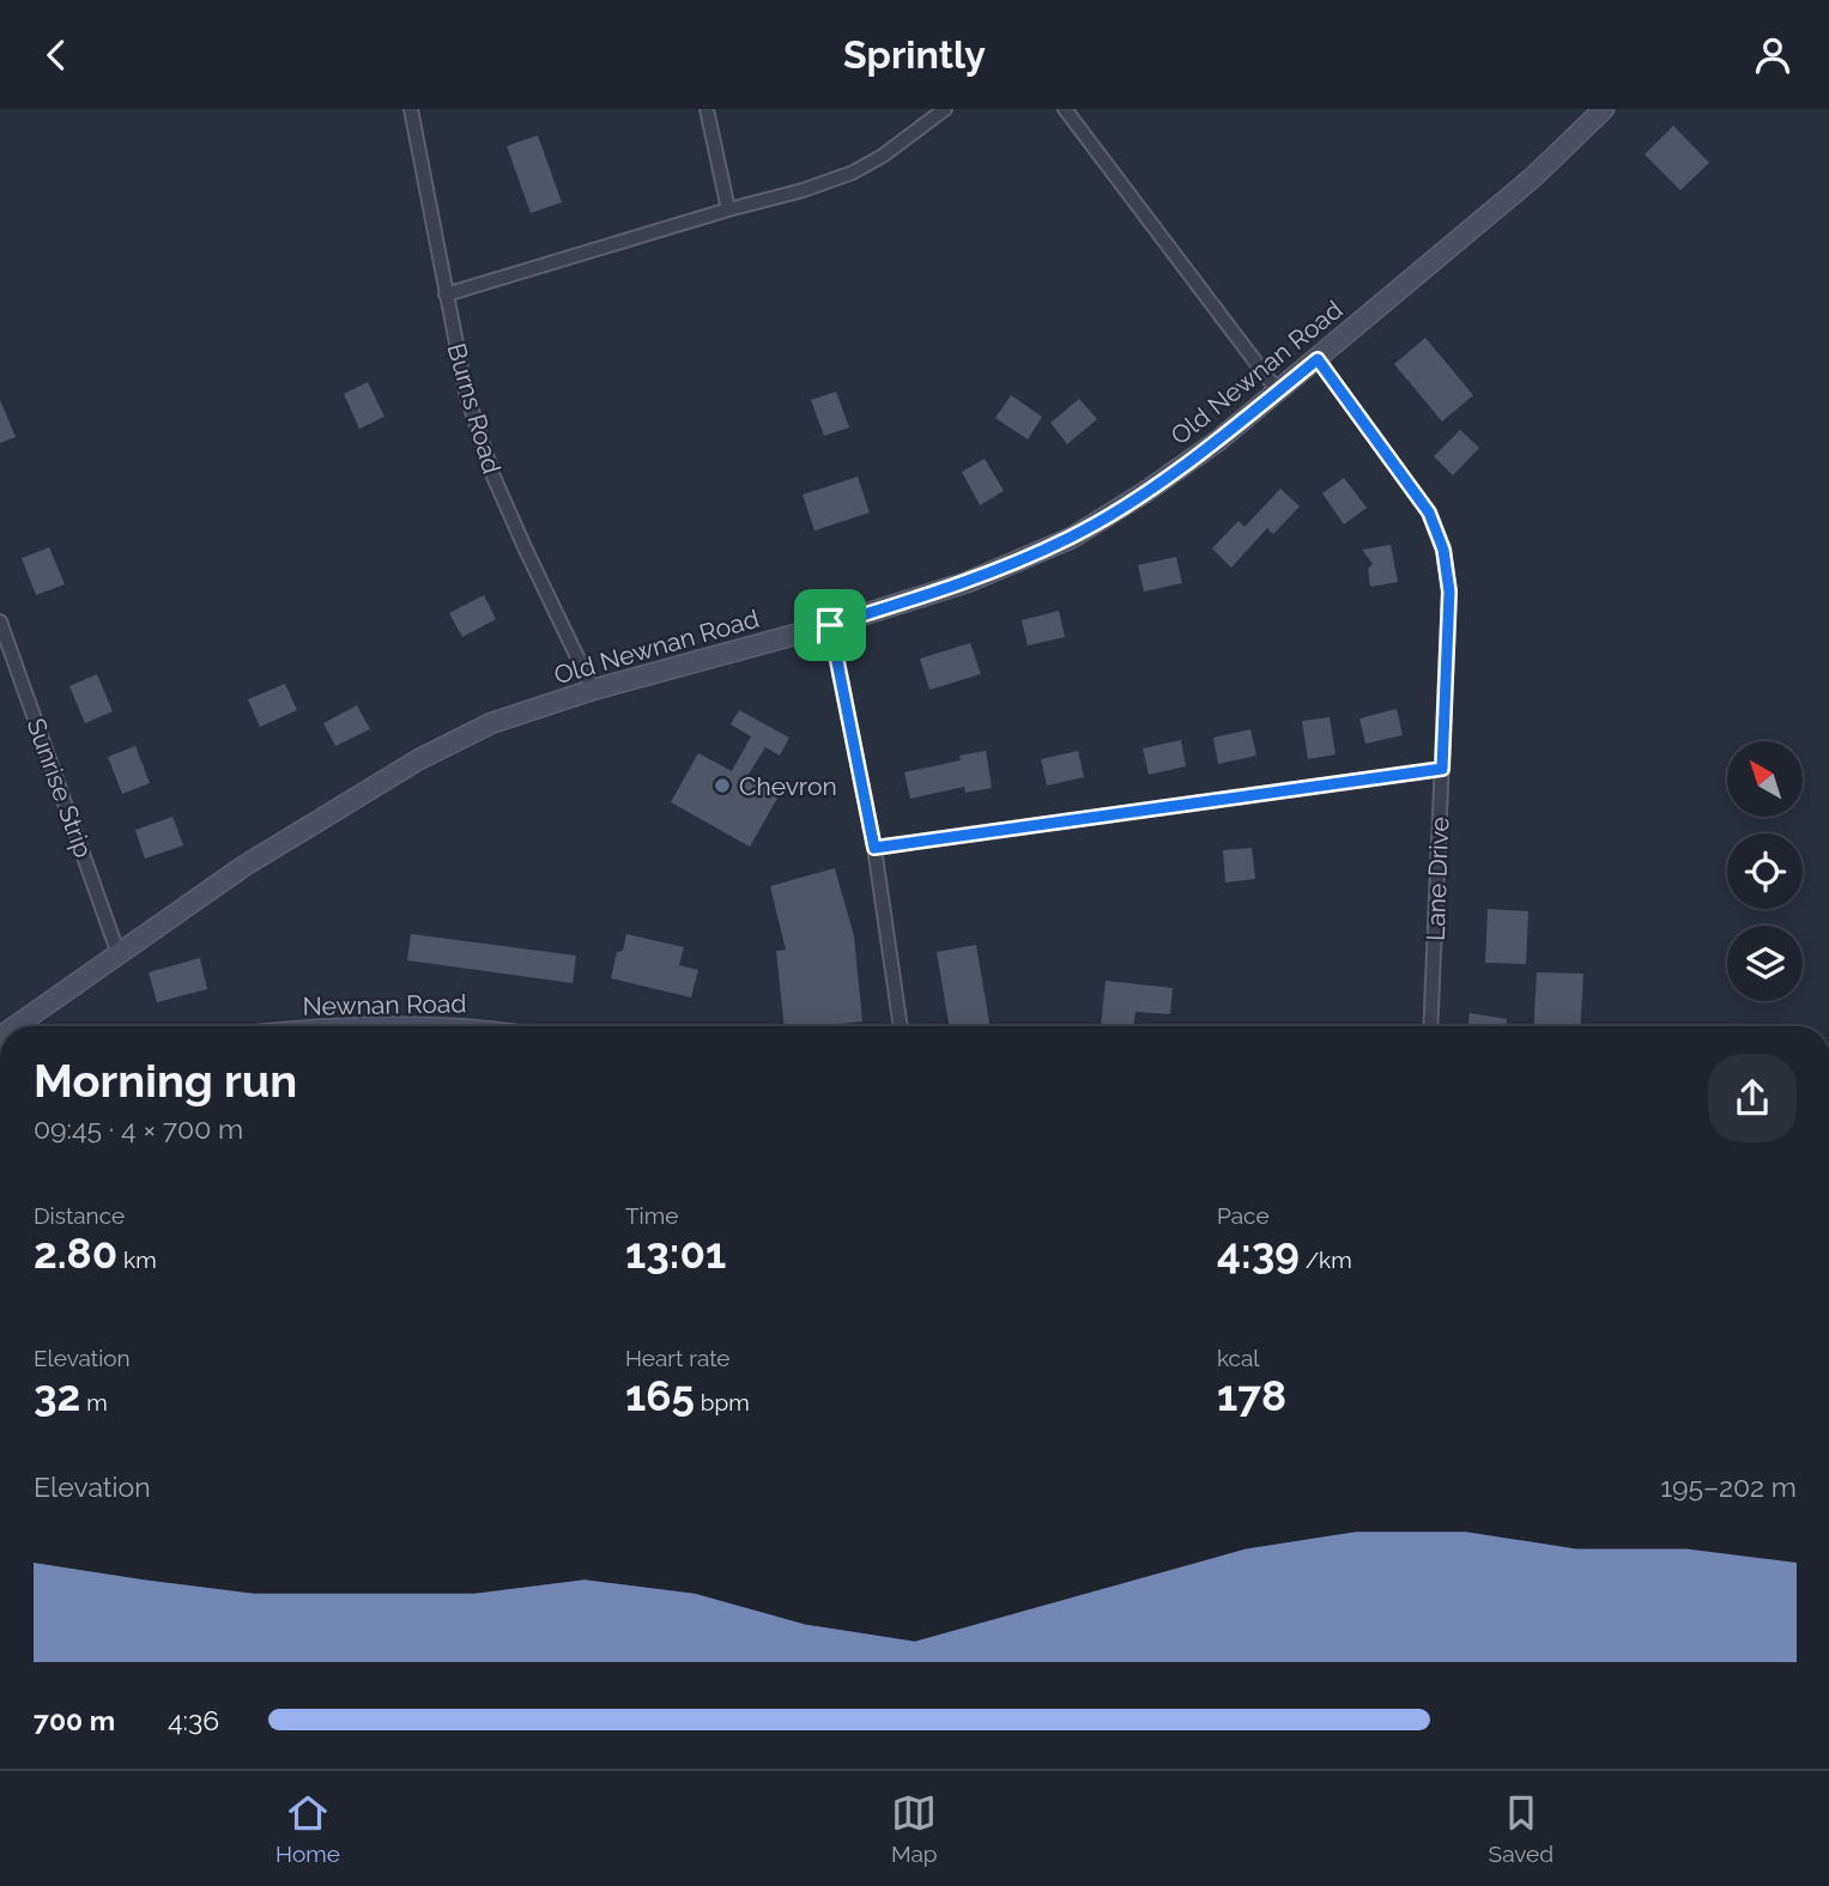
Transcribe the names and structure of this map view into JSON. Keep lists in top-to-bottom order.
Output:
{
  "streets": {
    "street": [
      "Old Newnan Road",
      "Burns Road",
      "Sunrise Strip",
      "Lane Drive",
      "Newnan Road"
    ]
  },
  "crossings": [
    ["Old Newnan Road", "Burns Road"],
    ["Old Newnan Road", "Sunrise Strip"],
    ["Old Newnan Road", "Lane Drive"]
  ],
  "places": ["Chevron"],
  "north": "top left",
  "page": {
    "header": "Sprintly",
    "heading": ["Morning run", "09:45 · 4 × 700 m"],
    "stats": [
      ["Distance", "2.80 km"],
      ["Time", "13:01"],
      ["Pace", "4:39 /km"],
      ["Elevation", "32 m"],
      ["Heart rate", "165 bpm"],
      ["kcal", "178"]
    ],
    "chart": ["Elevation", "195–202 m"],
    "list": [
      {
        "name": "700 m",
        "note": "4:36"
      }
    ],
    "tabs": ["Home", "Map", "Saved"]
  }
}
